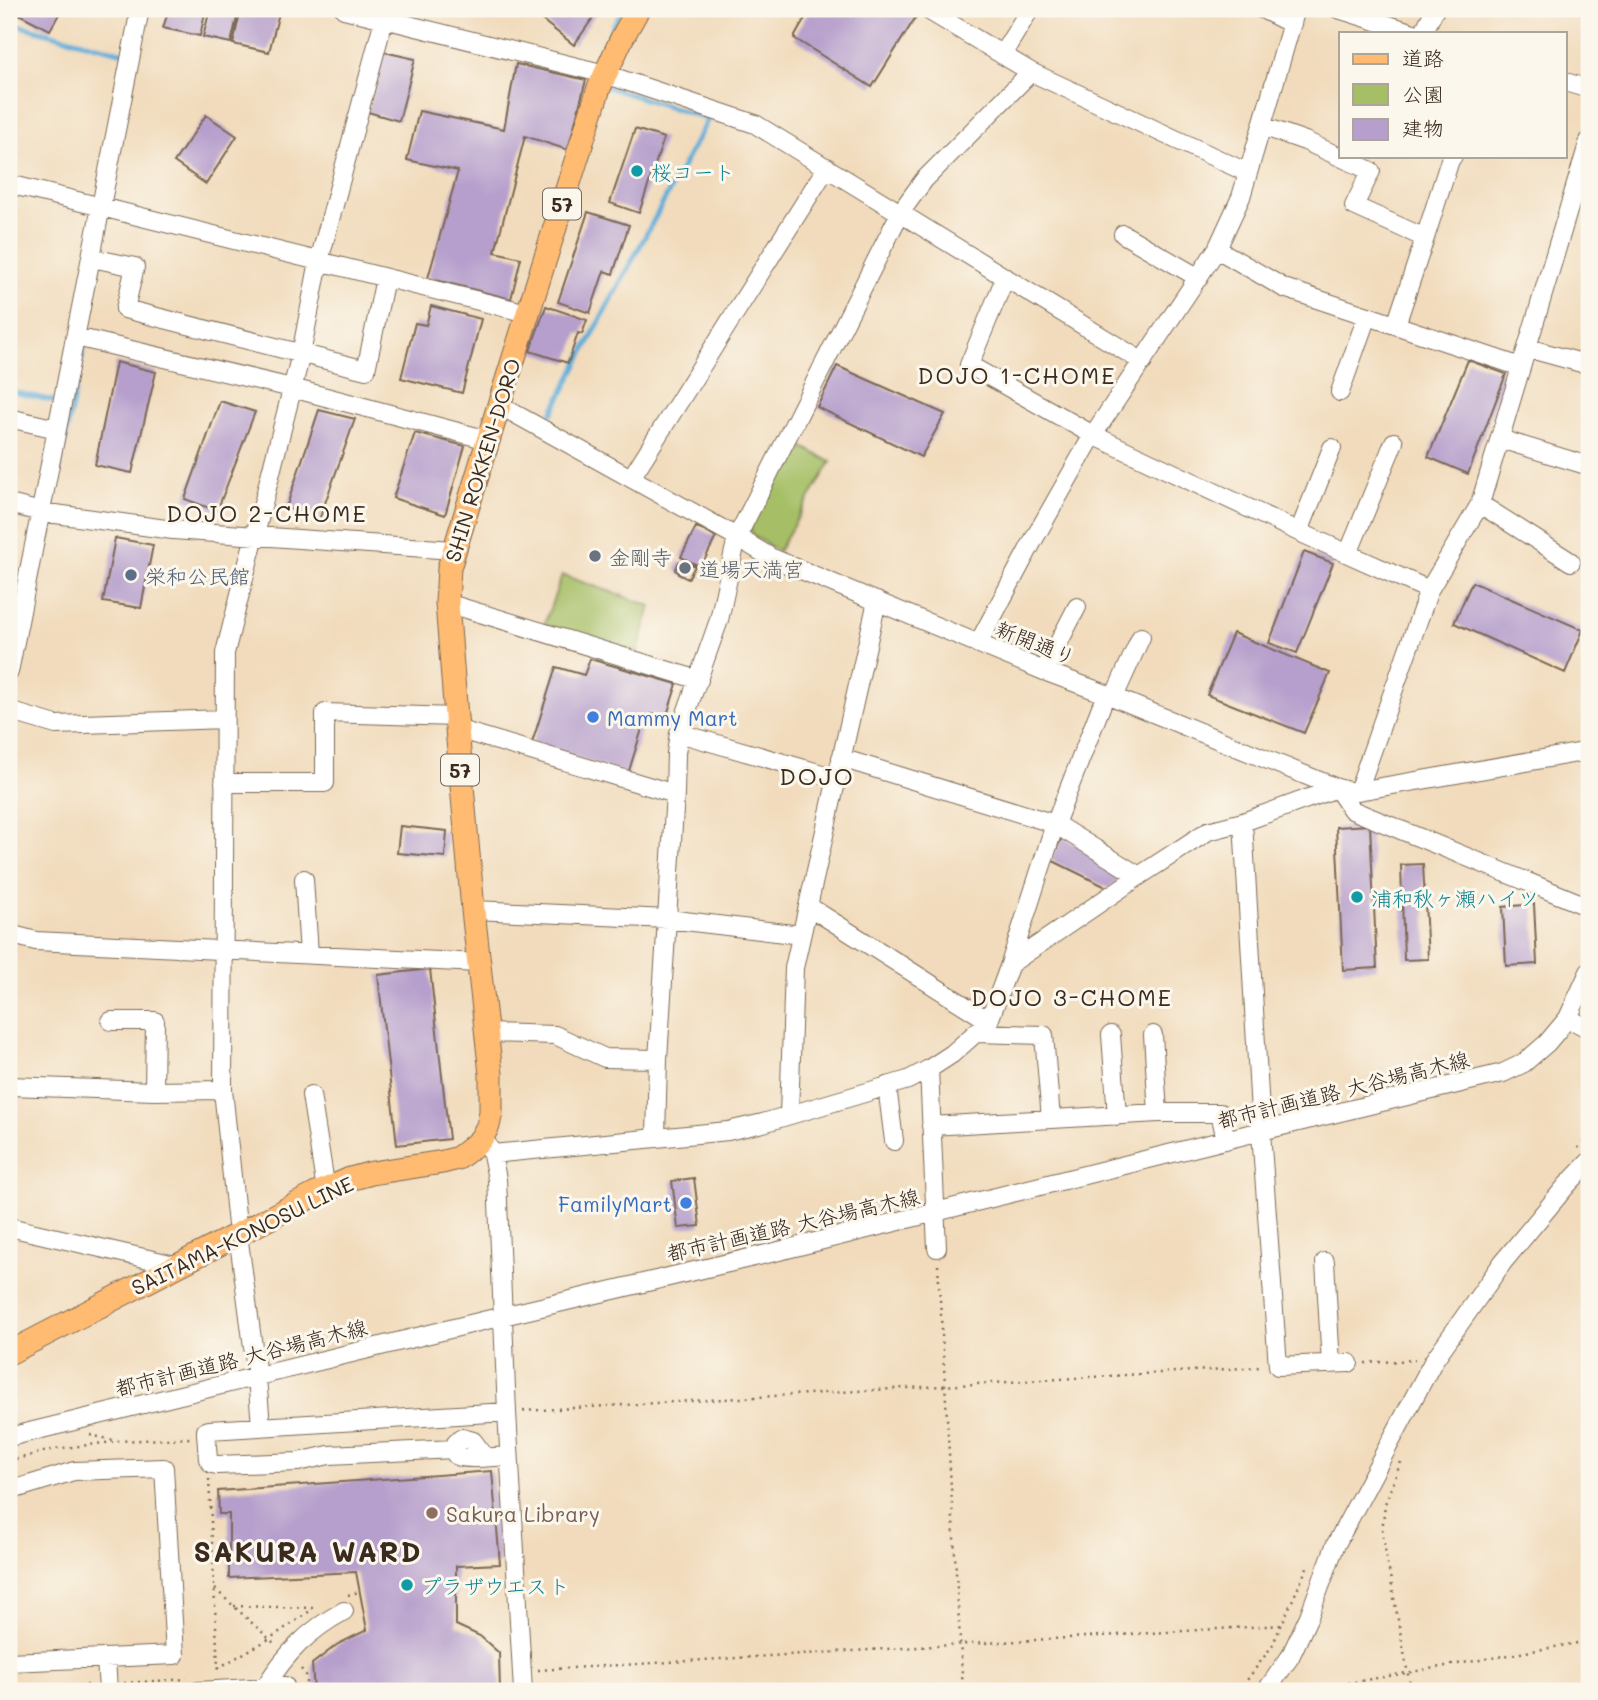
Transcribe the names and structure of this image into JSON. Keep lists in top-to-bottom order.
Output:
{
  "streets": {
    "main road": ["57", "SHIN ROKKEN-DORO", "SAITAMA-KONOSU LINE"],
    "street": ["新開通り", "都市計画道路 大谷場高木線"]
  },
  "crossings": [
    ["SHIN ROKKEN-DORO", "新開通り"],
    ["SHIN ROKKEN-DORO", "SAITAMA-KONOSU LINE"]
  ],
  "districts": [
    "DOJO 1-CHOME",
    "DOJO 2-CHOME",
    "DOJO",
    "DOJO 3-CHOME",
    "SAKURA WARD"
  ],
  "places": [
    "桜コート",
    "金剛寺",
    "道場天満宮",
    "栄和公民館",
    "Mammy Mart",
    "浦和秋ヶ瀬ハイツ",
    "FamilyMart",
    "Sakura Library",
    "プラザウエスト"
  ],
  "legend": ["道路", "公園", "建物"]
}
